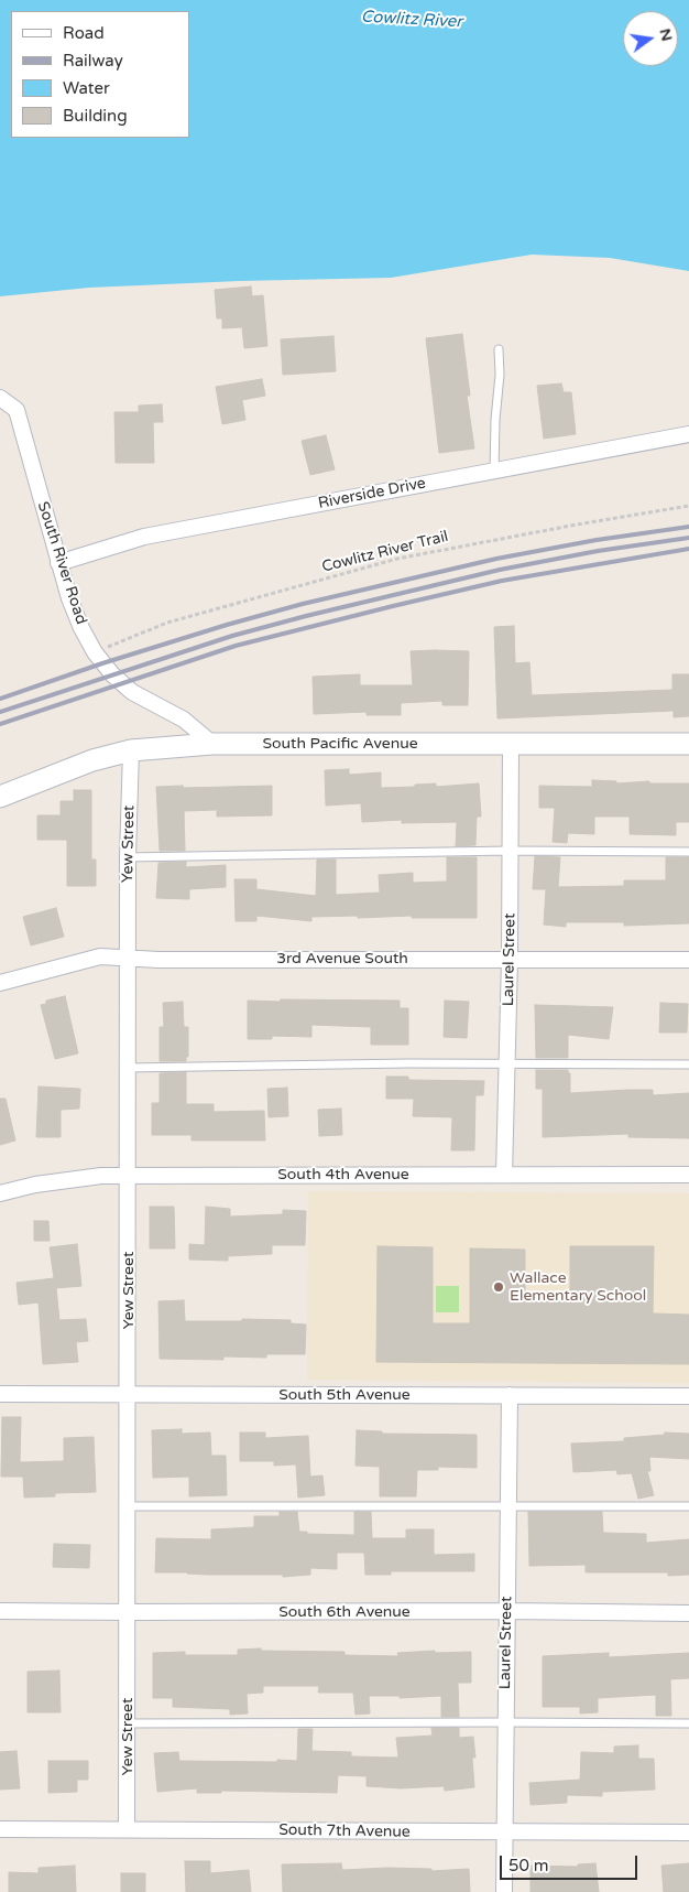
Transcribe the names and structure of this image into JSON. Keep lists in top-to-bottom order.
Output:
{
  "streets": {
    "street": [
      "Riverside Drive",
      "South River Road",
      "South Pacific Avenue",
      "Yew Street",
      "3rd Avenue South",
      "Laurel Street",
      "South 4th Avenue",
      "South 5th Avenue",
      "South 6th Avenue",
      "South 7th Avenue"
    ],
    "path": ["Cowlitz River Trail"]
  },
  "crossings": [
    ["Riverside Drive", "South River Road"],
    ["Cowlitz River Trail", "South River Road"],
    ["South River Road", "South Pacific Avenue"],
    ["South Pacific Avenue", "Yew Street"],
    ["South Pacific Avenue", "Laurel Street"],
    ["Yew Street", "3rd Avenue South"],
    ["Yew Street", "South 4th Avenue"],
    ["Yew Street", "South 5th Avenue"],
    ["Yew Street", "South 6th Avenue"],
    ["Yew Street", "South 7th Avenue"],
    ["3rd Avenue South", "Laurel Street"],
    ["Laurel Street", "South 4th Avenue"],
    ["Laurel Street", "South 5th Avenue"],
    ["Laurel Street", "South 6th Avenue"],
    ["Laurel Street", "South 7th Avenue"]
  ],
  "water": ["Cowlitz River"],
  "places": ["Wallace Elementary School"],
  "legend": [
    "Road",
    "Railway",
    "Water",
    "Building"
  ],
  "scale_bar": "50 m",
  "north": "right"
}
